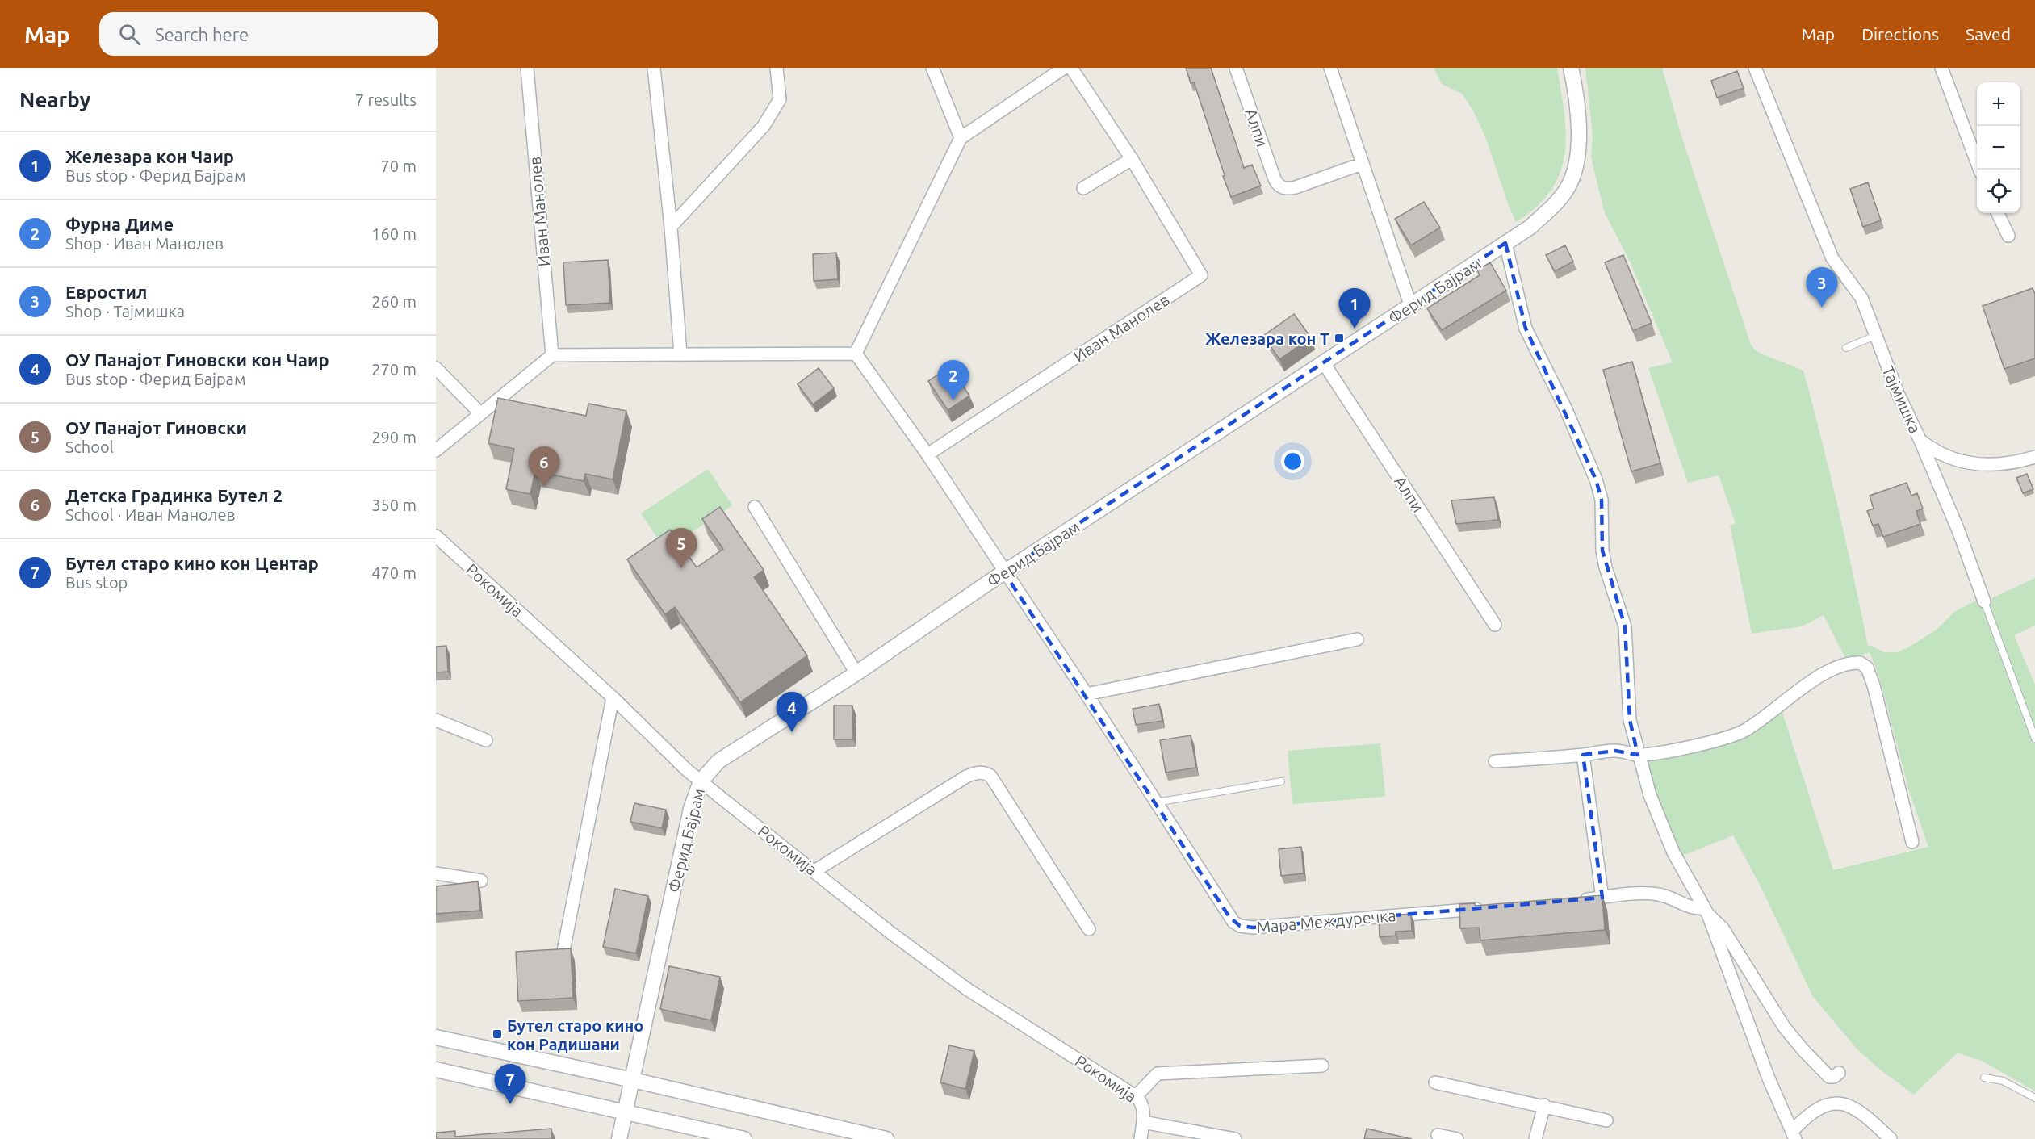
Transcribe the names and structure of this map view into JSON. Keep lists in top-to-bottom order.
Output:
{
  "streets": {
    "street": [
      "Алпи",
      "Иван Манолев",
      "Ферид Бајрам",
      "Тајмишка",
      "Рокомија",
      "Мара Междуречка"
    ]
  },
  "crossings": [
    ["Алпи", "Ферид Бајрам"],
    ["Ферид Бајрам", "Рокомија"],
    ["Ферид Бајрам", "Мара Междуречка"]
  ],
  "places": {
    "transit": ["Железара кон Т", "Бутел старо кино кон Радишани"]
  },
  "page": {
    "header": "Map",
    "search": "Search here",
    "nav": ["Map", "Directions", "Saved"],
    "heading": ["Nearby", "7 results"],
    "map_buttons": ["+", "−"],
    "list": [
      {
        "mark": "1",
        "name": "Железара кон Чаир",
        "note": "Bus stop · Ферид Бајрам",
        "value": "70 m"
      },
      {
        "mark": "2",
        "name": "Фурна Диме",
        "note": "Shop · Иван Манолев",
        "value": "160 m"
      },
      {
        "mark": "3",
        "name": "Евростил",
        "note": "Shop · Тајмишка",
        "value": "260 m"
      },
      {
        "mark": "4",
        "name": "ОУ Панајот Гиновски кон Чаир",
        "note": "Bus stop · Ферид Бајрам",
        "value": "270 m"
      },
      {
        "mark": "5",
        "name": "ОУ Панајот Гиновски",
        "note": "School",
        "value": "290 m"
      },
      {
        "mark": "6",
        "name": "Детска Градинка Бутел 2",
        "note": "School · Иван Манолев",
        "value": "350 m"
      },
      {
        "mark": "7",
        "name": "Бутел старо кино кон Центар",
        "note": "Bus stop",
        "value": "470 m"
      }
    ],
    "pins": [
      "3",
      "1",
      "2",
      "6",
      "5",
      "4",
      "7"
    ]
  }
}
